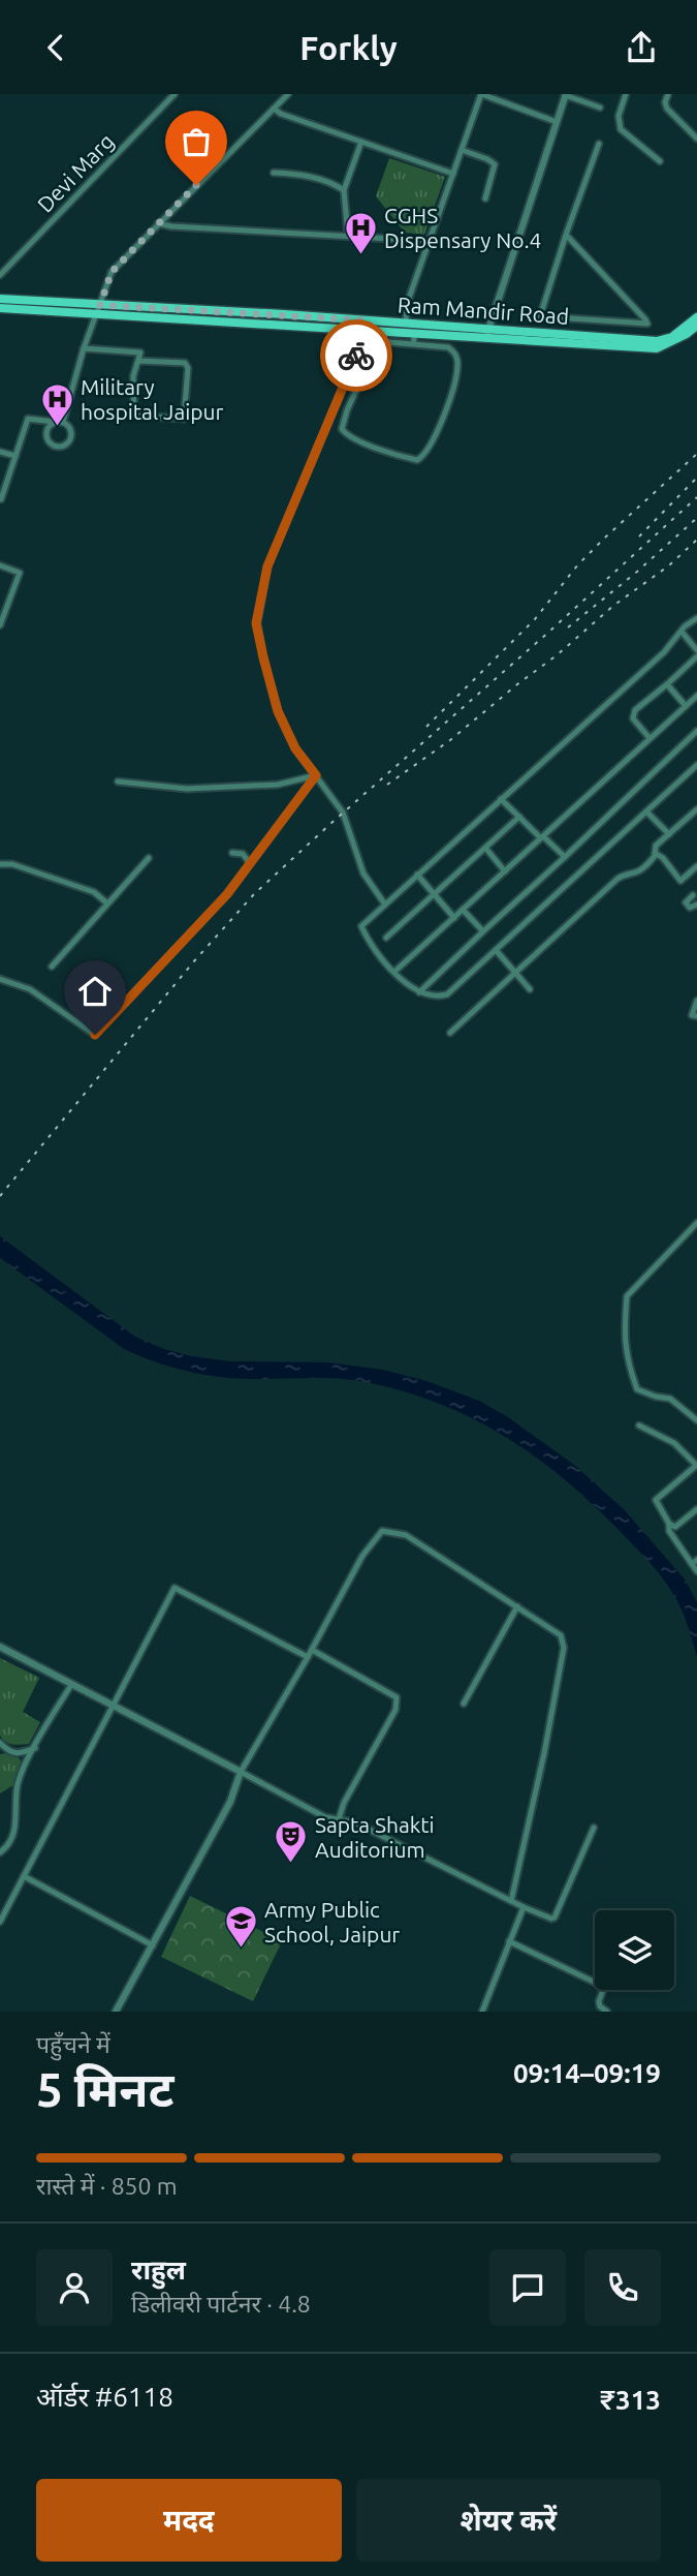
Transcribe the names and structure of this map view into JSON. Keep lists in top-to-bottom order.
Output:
{
  "streets": {
    "main road": ["Ram Mandir Road"],
    "street": ["Devi Marg"]
  },
  "places": {
    "hospital": ["CGHS Dispensary No.4", "Military hospital Jaipur"],
    "theatre": ["Sapta Shakti Auditorium"],
    "school or university": ["Army Public School, Jaipur"]
  },
  "page": {
    "header": "Forkly",
    "heading": ["5 मिनट", "पहुँचने में", "09:14–09:19"],
    "panel": [
      "राहुल",
      "डिलीवरी पार्टनर · 4.8",
      "ऑर्डर #6118",
      "₹313"
    ],
    "bar": "रास्ते में · 850 m",
    "buttons": ["मदद", "शेयर करें"]
  }
}
